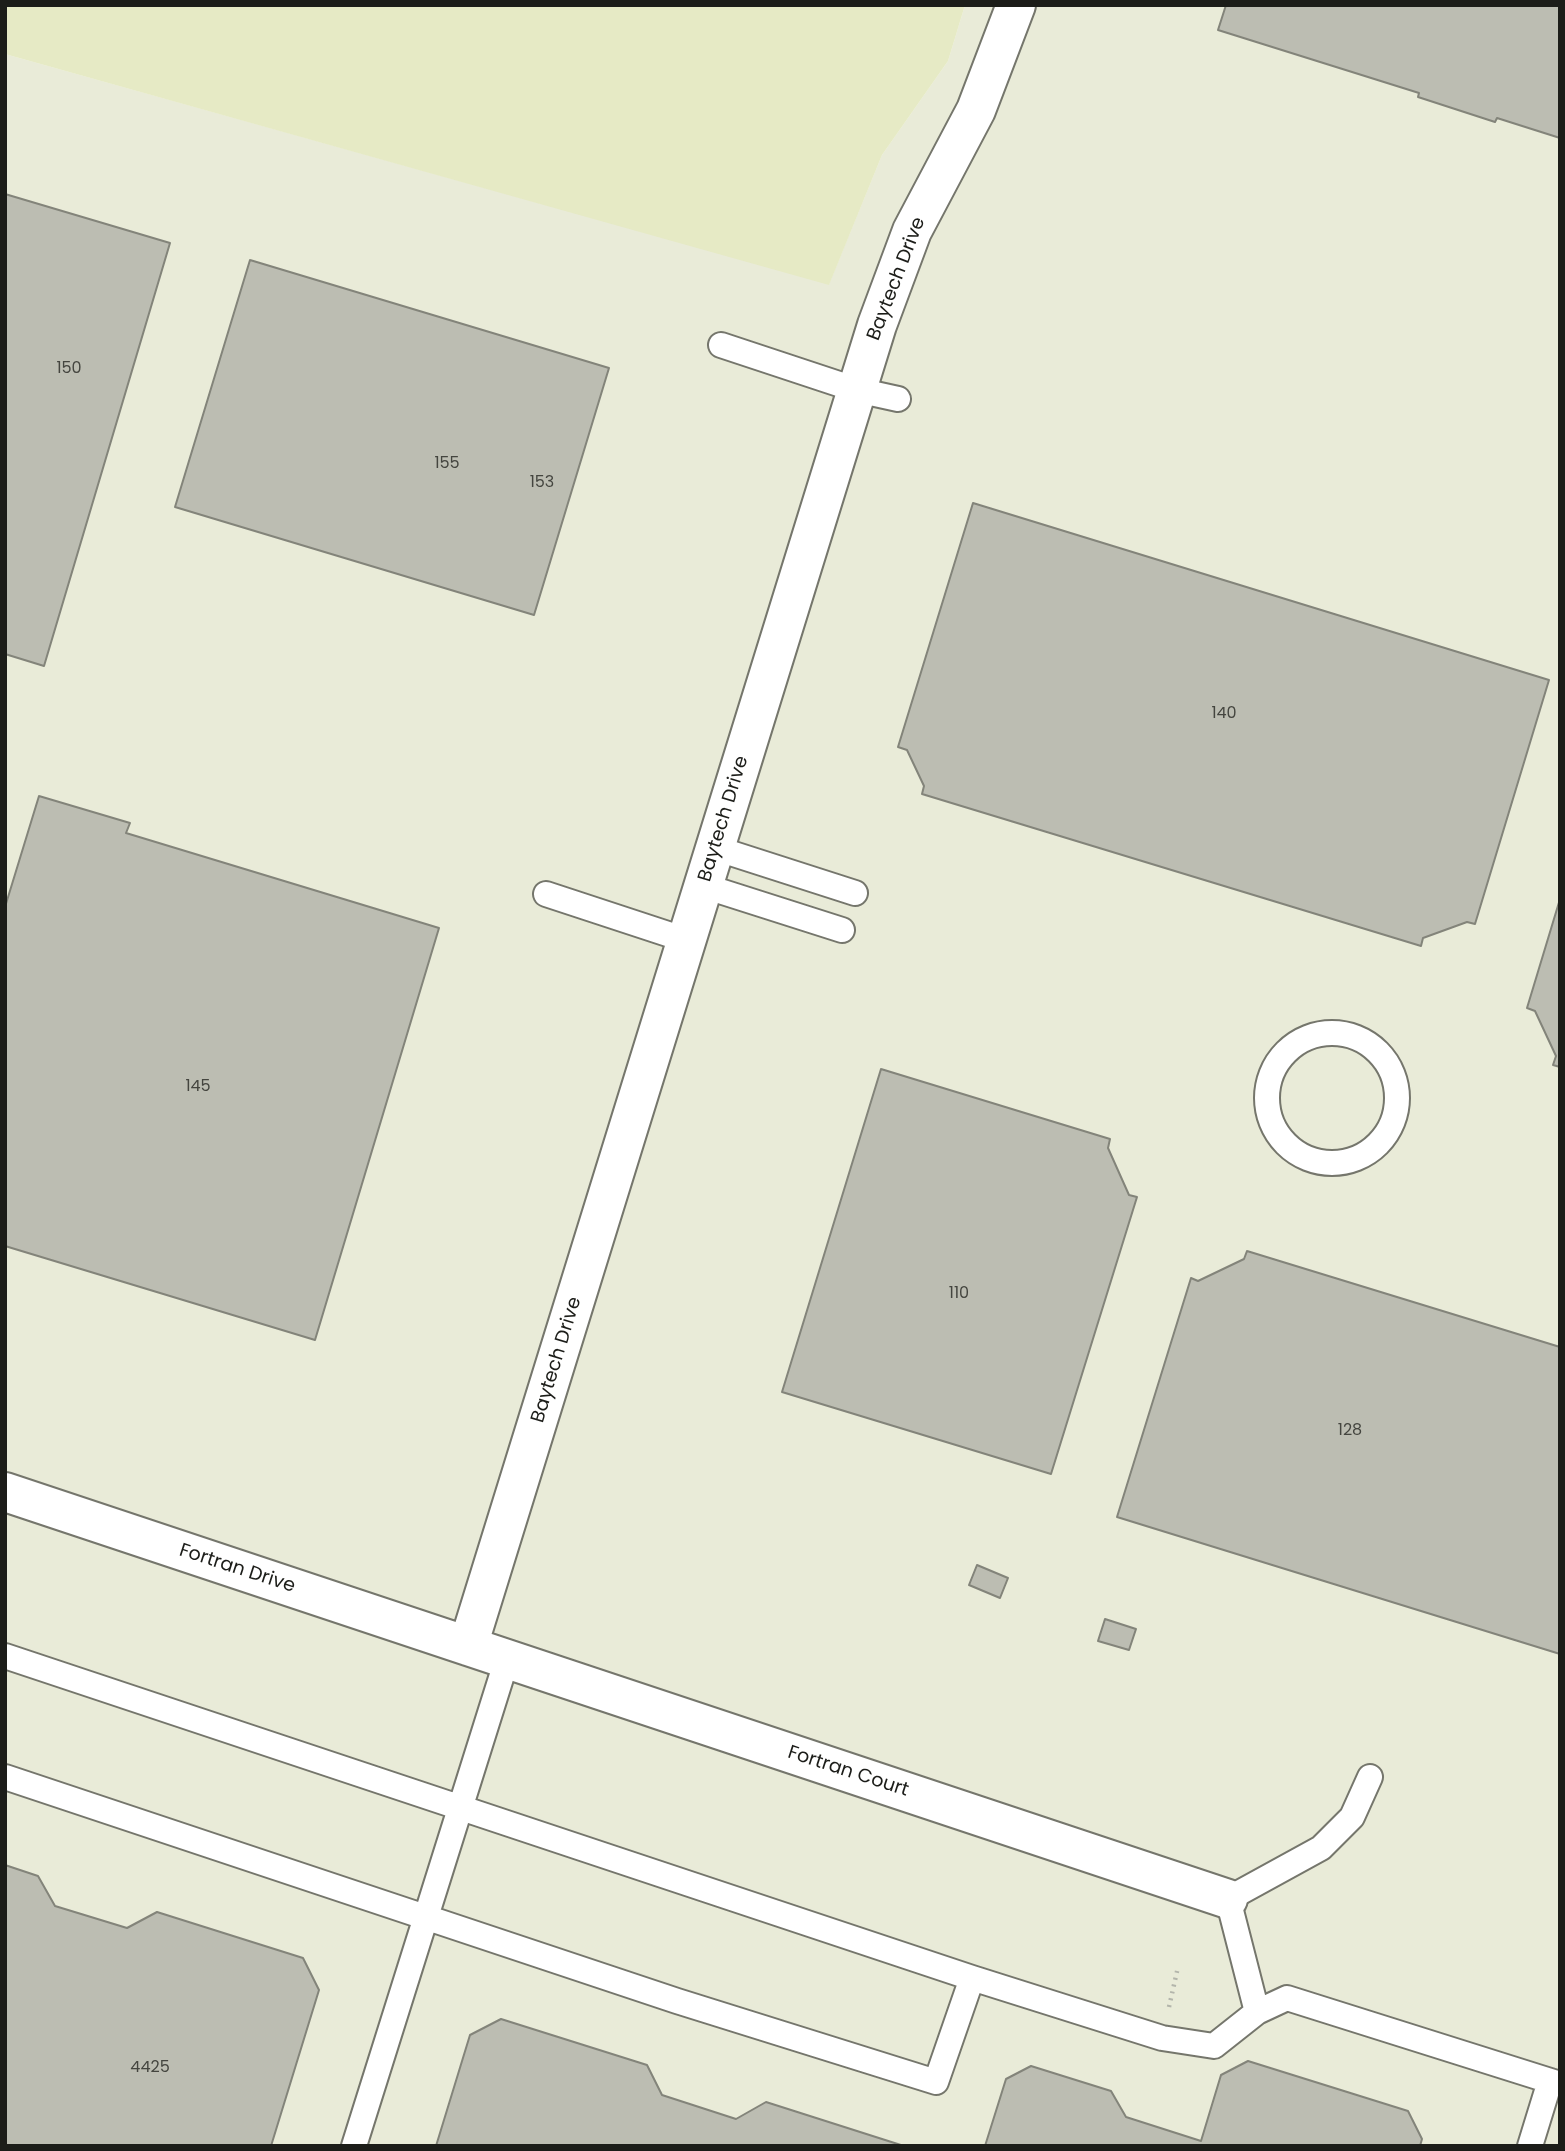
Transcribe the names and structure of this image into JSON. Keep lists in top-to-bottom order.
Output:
{
  "streets": {
    "street": ["Baytech Drive", "Fortran Drive", "Fortran Court"]
  },
  "crossings": [
    ["Baytech Drive", "Fortran Drive"],
    ["Baytech Drive", "Fortran Court"],
    ["Fortran Drive", "Fortran Court"]
  ],
  "house_numbers": [
    "150",
    "155",
    "153",
    "140",
    "145",
    "110",
    "128",
    "4425"
  ]
}
